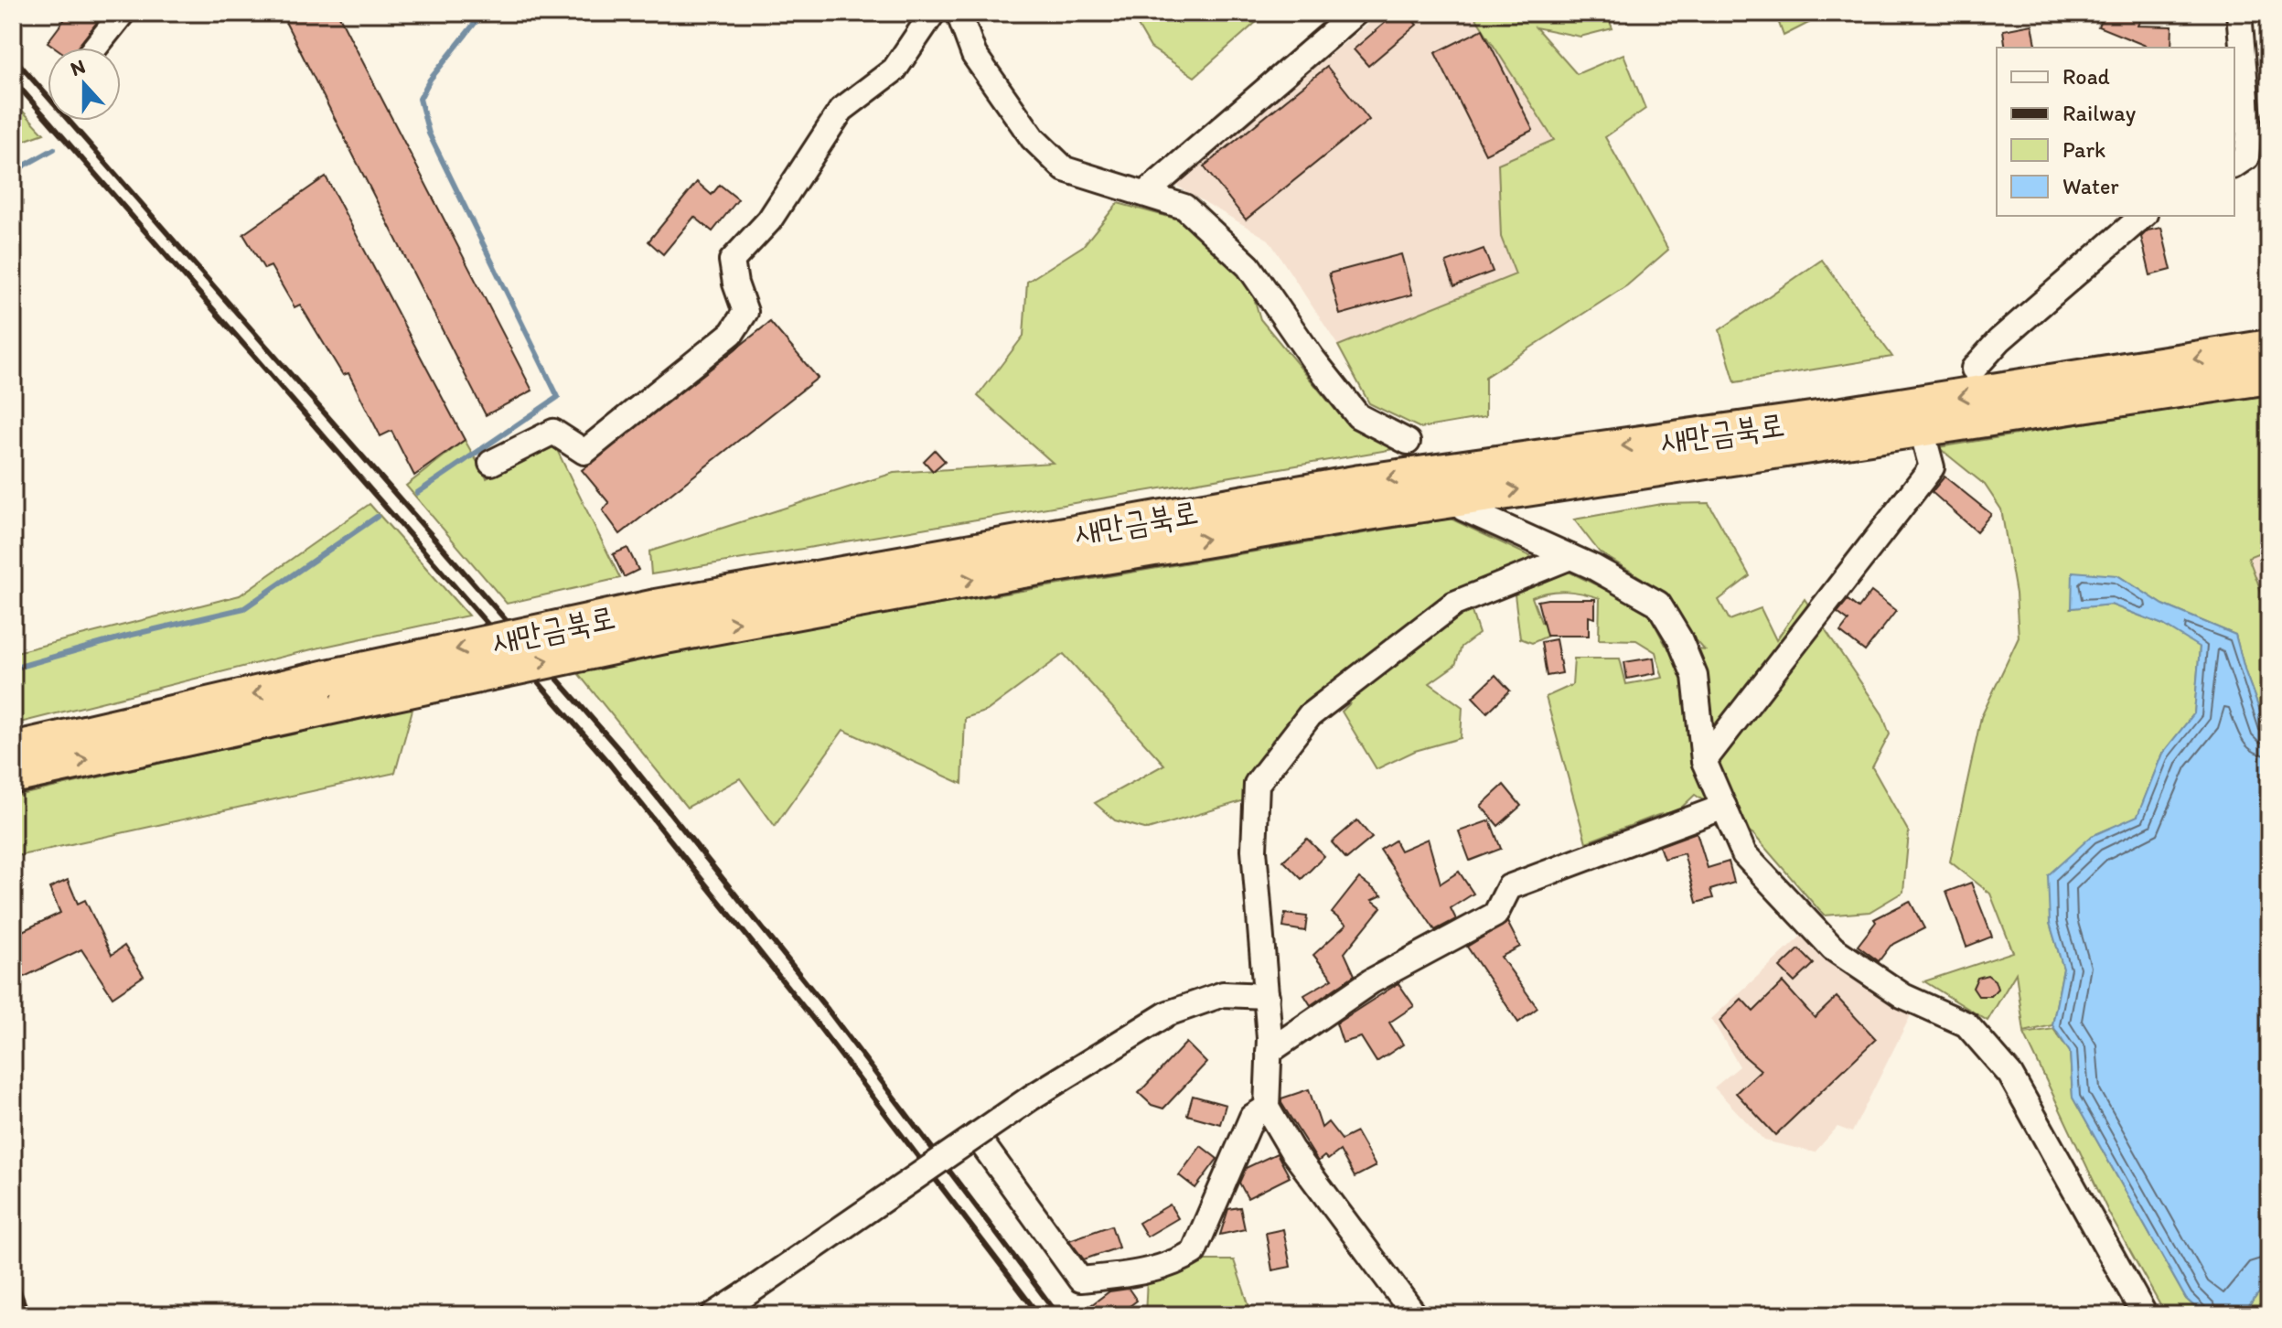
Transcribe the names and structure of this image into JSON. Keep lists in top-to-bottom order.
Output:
{
  "streets": {
    "highway": ["새만금북로"]
  },
  "legend": [
    "Road",
    "Railway",
    "Park",
    "Water"
  ],
  "north": "top"
}
